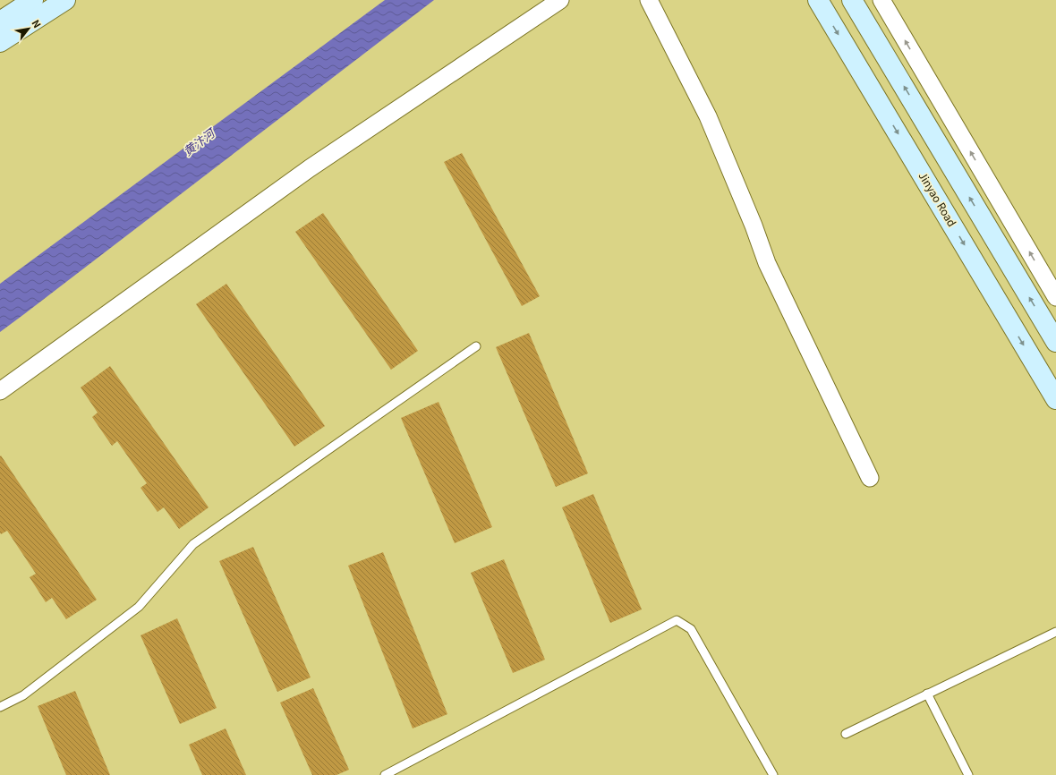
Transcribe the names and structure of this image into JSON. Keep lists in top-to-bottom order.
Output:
{
  "streets": {
    "main road": ["Jinyao Road"]
  },
  "water": ["黄汴河"],
  "north": "top right"
}
